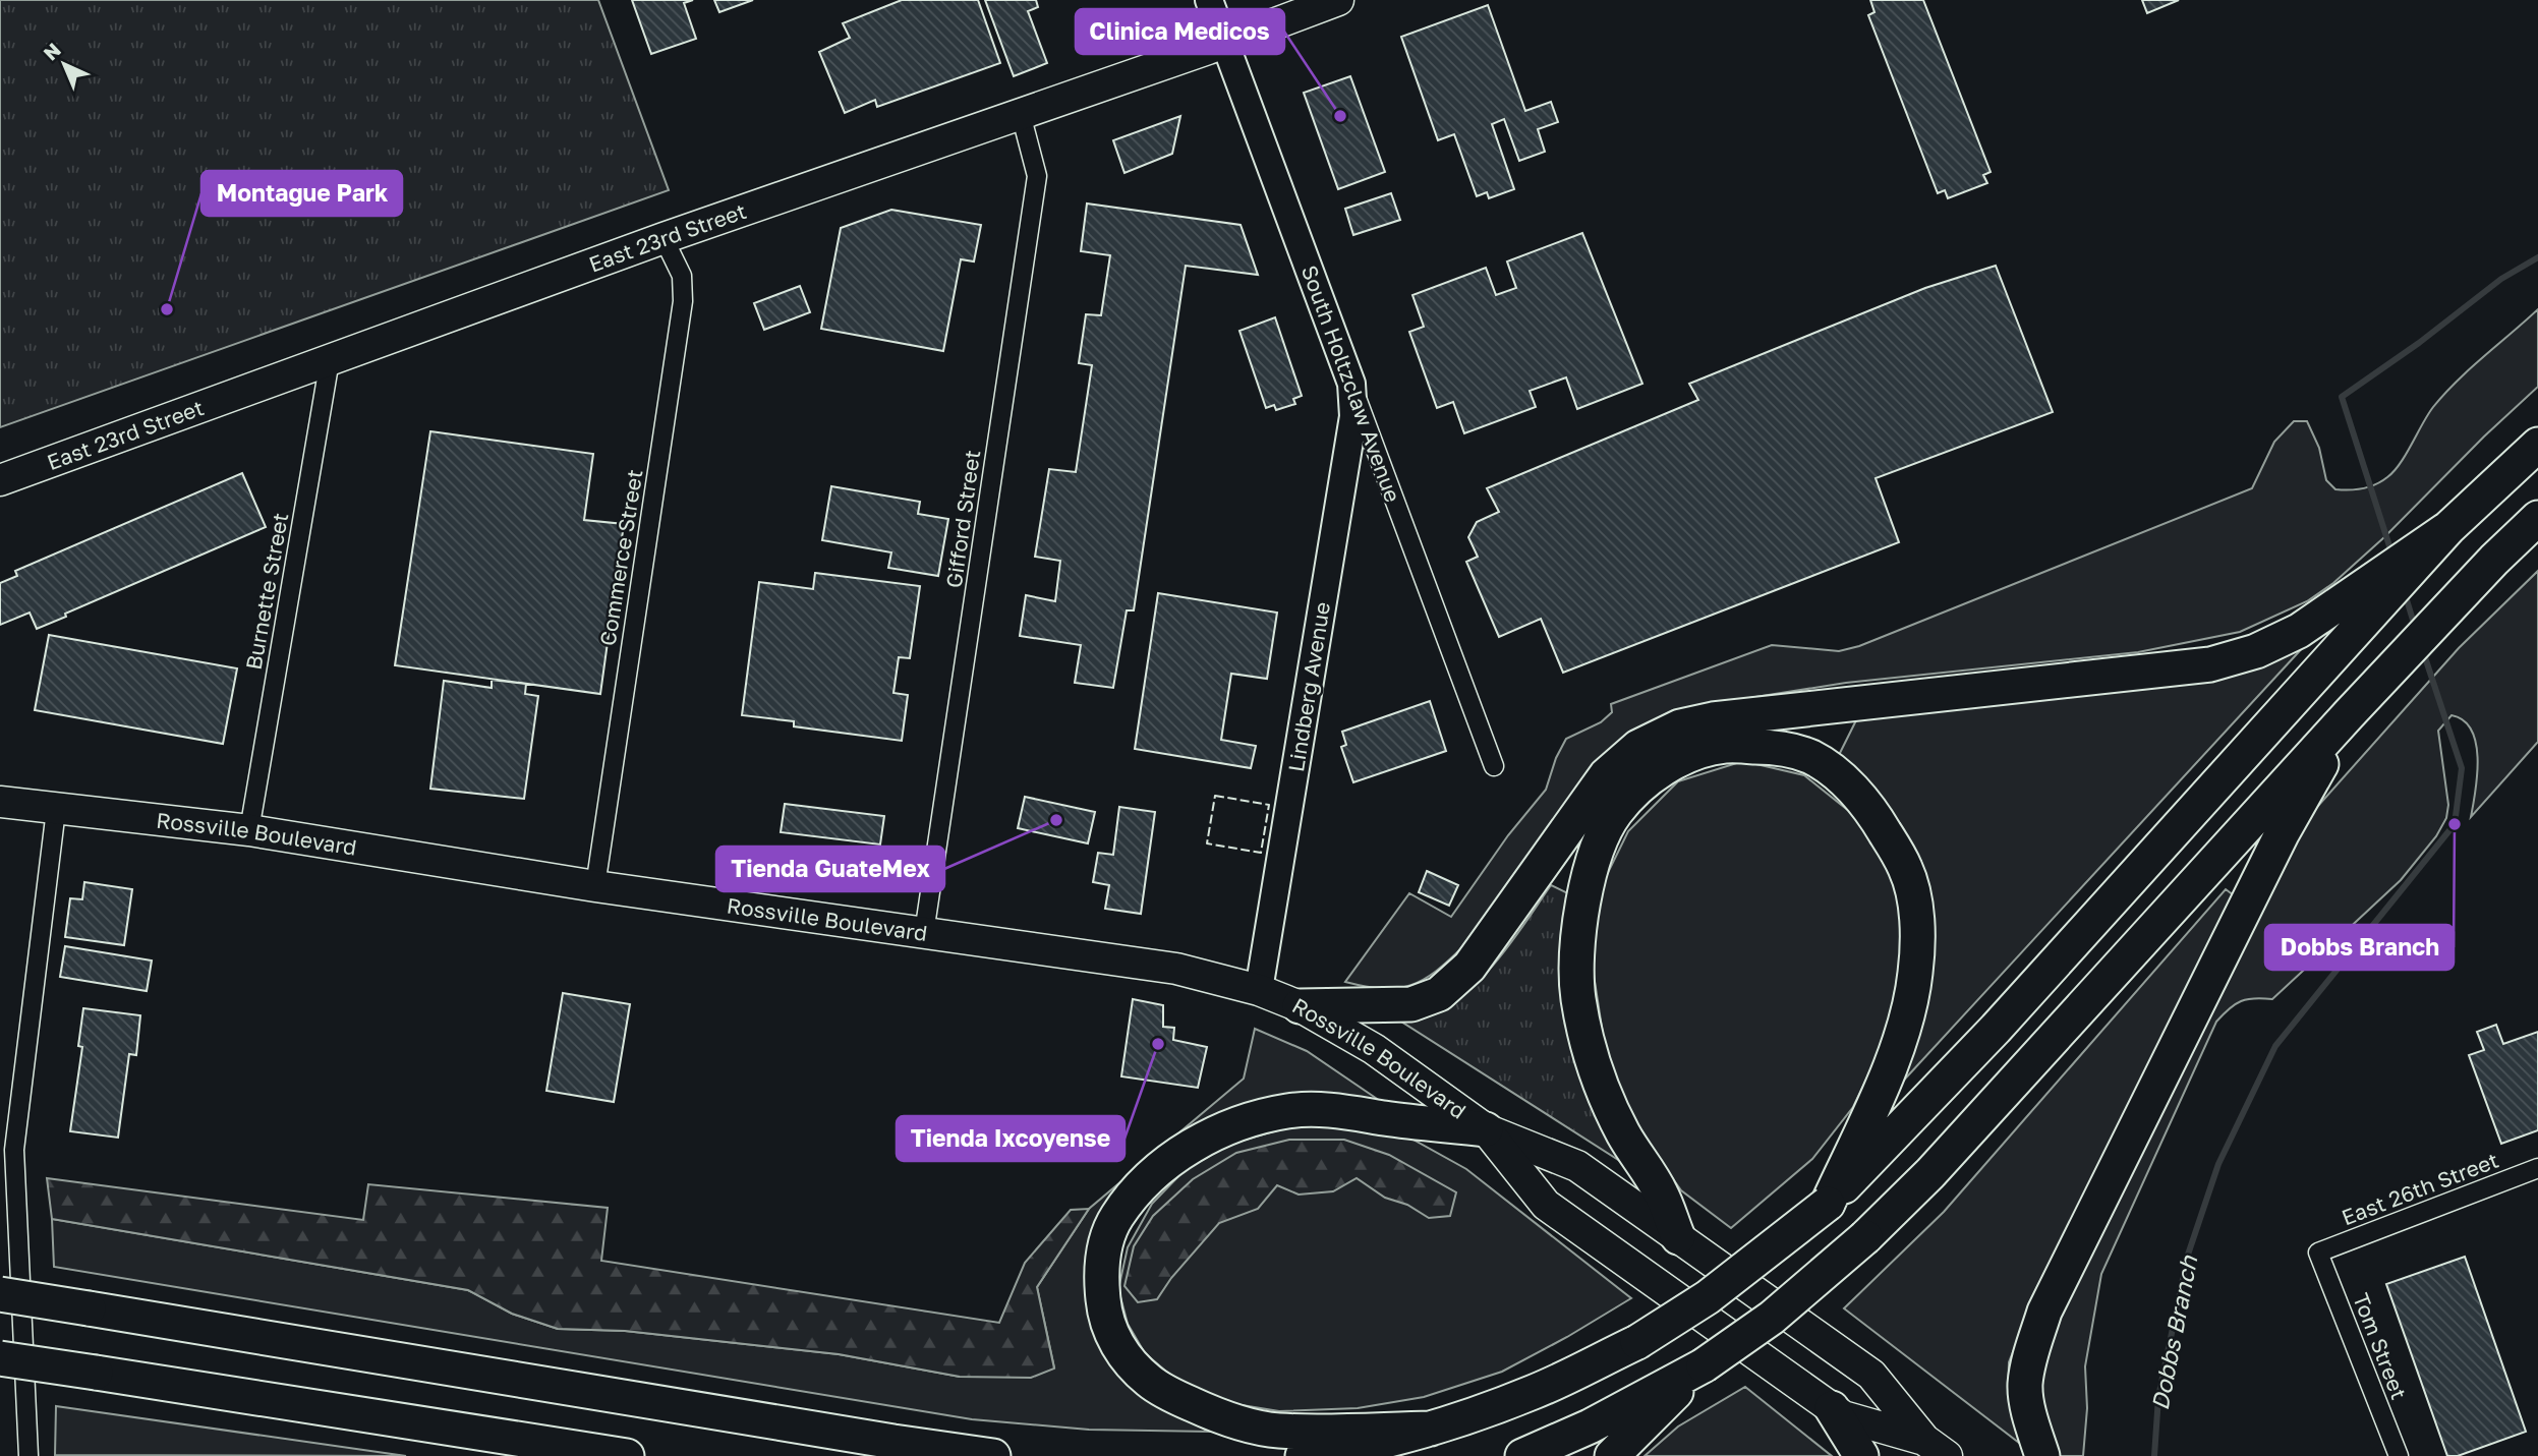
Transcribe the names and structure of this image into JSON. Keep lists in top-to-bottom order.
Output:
{
  "streets": {
    "main road": [
      "East 23rd Street",
      "South Holtzclaw Avenue",
      "Lindberg Avenue",
      "Rossville Boulevard"
    ],
    "street": [
      "Gifford Street",
      "Commerce Street",
      "Burnette Street",
      "East 26th Street",
      "Tom Street"
    ]
  },
  "crossings": [
    ["East 23rd Street", "South Holtzclaw Avenue"],
    ["East 23rd Street", "Gifford Street"],
    ["East 23rd Street", "Commerce Street"],
    ["East 23rd Street", "Burnette Street"],
    ["South Holtzclaw Avenue", "Lindberg Avenue"],
    ["Gifford Street", "Rossville Boulevard"],
    ["Commerce Street", "Rossville Boulevard"],
    ["Burnette Street", "Rossville Boulevard"],
    ["Lindberg Avenue", "Rossville Boulevard"],
    ["East 26th Street", "Tom Street"]
  ],
  "water": ["Dobbs Branch"],
  "places": [
    "Clinica Medicos",
    "Montague Park",
    "Tienda GuateMex",
    "Dobbs Branch",
    "Tienda Ixcoyense"
  ],
  "north": "top left"
}
